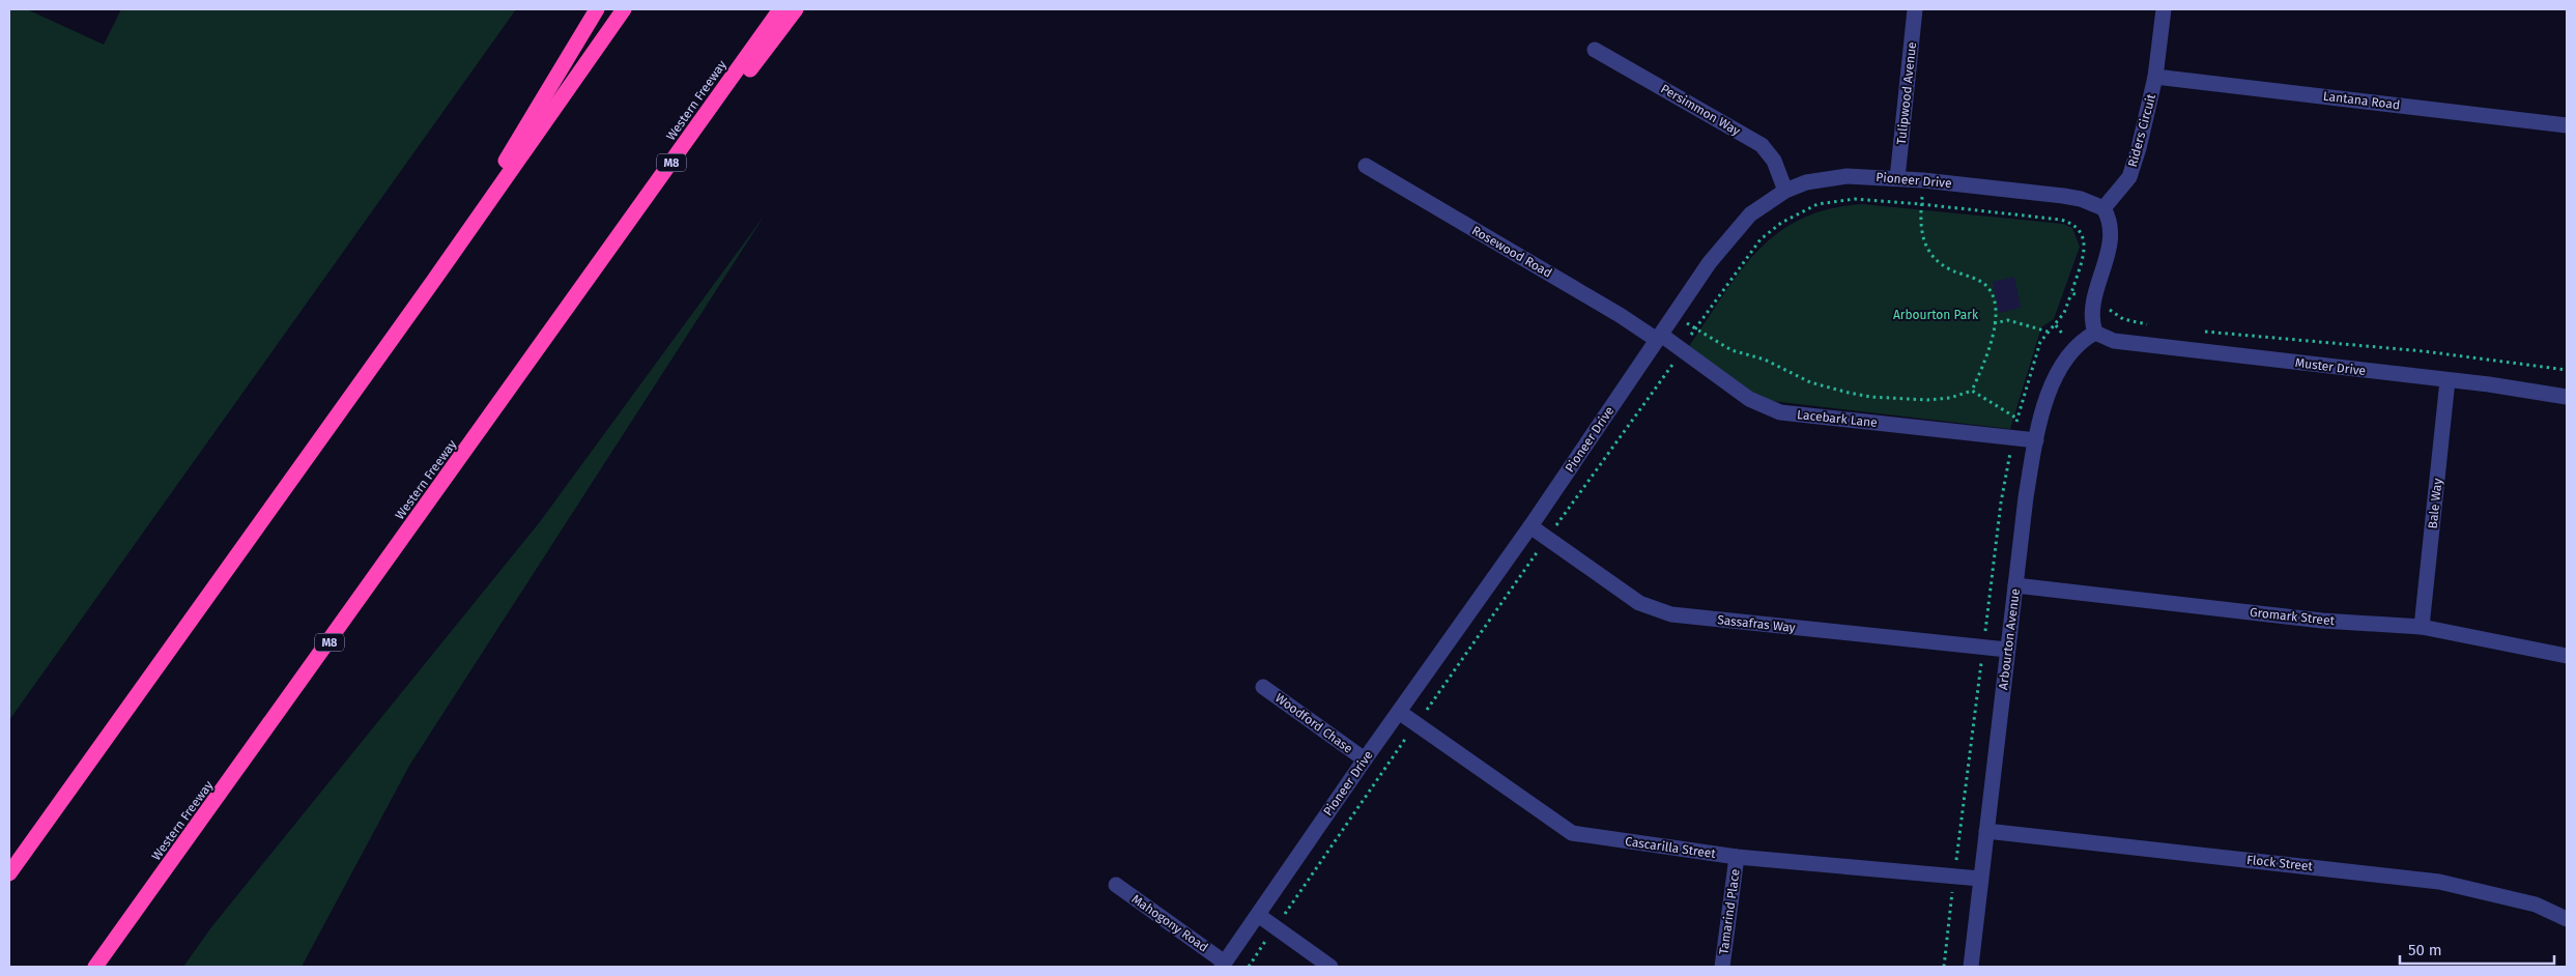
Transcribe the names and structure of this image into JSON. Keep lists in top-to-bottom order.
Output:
{
  "streets": {
    "highway": ["Western Freeway", "M8"],
    "street": [
      "Tulipwood Avenue",
      "Lantana Road",
      "Persimmon Way",
      "Riders Circuit",
      "Pioneer Drive",
      "Rosewood Road",
      "Muster Drive",
      "Lacebark Lane",
      "Bale Way",
      "Gromark Street",
      "Sassafras Way",
      "Arbourton Avenue",
      "Woodford Chase",
      "Cascarilla Street",
      "Flock Street",
      "Tamarind Place",
      "Mahogony Road"
    ]
  },
  "crossings": [
    ["Tulipwood Avenue", "Pioneer Drive"],
    ["Lantana Road", "Riders Circuit"],
    ["Persimmon Way", "Pioneer Drive"],
    ["Riders Circuit", "Pioneer Drive"],
    ["Pioneer Drive", "Rosewood Road"],
    ["Pioneer Drive", "Lacebark Lane"],
    ["Pioneer Drive", "Sassafras Way"],
    ["Pioneer Drive", "Woodford Chase"],
    ["Pioneer Drive", "Cascarilla Street"],
    ["Pioneer Drive", "Mahogony Road"],
    ["Rosewood Road", "Lacebark Lane"],
    ["Muster Drive", "Bale Way"],
    ["Muster Drive", "Arbourton Avenue"],
    ["Lacebark Lane", "Arbourton Avenue"],
    ["Bale Way", "Gromark Street"],
    ["Gromark Street", "Arbourton Avenue"],
    ["Sassafras Way", "Arbourton Avenue"],
    ["Arbourton Avenue", "Cascarilla Street"],
    ["Arbourton Avenue", "Flock Street"],
    ["Cascarilla Street", "Tamarind Place"]
  ],
  "parks": ["Arbourton Park"],
  "scale_bar": "50 m"
}
